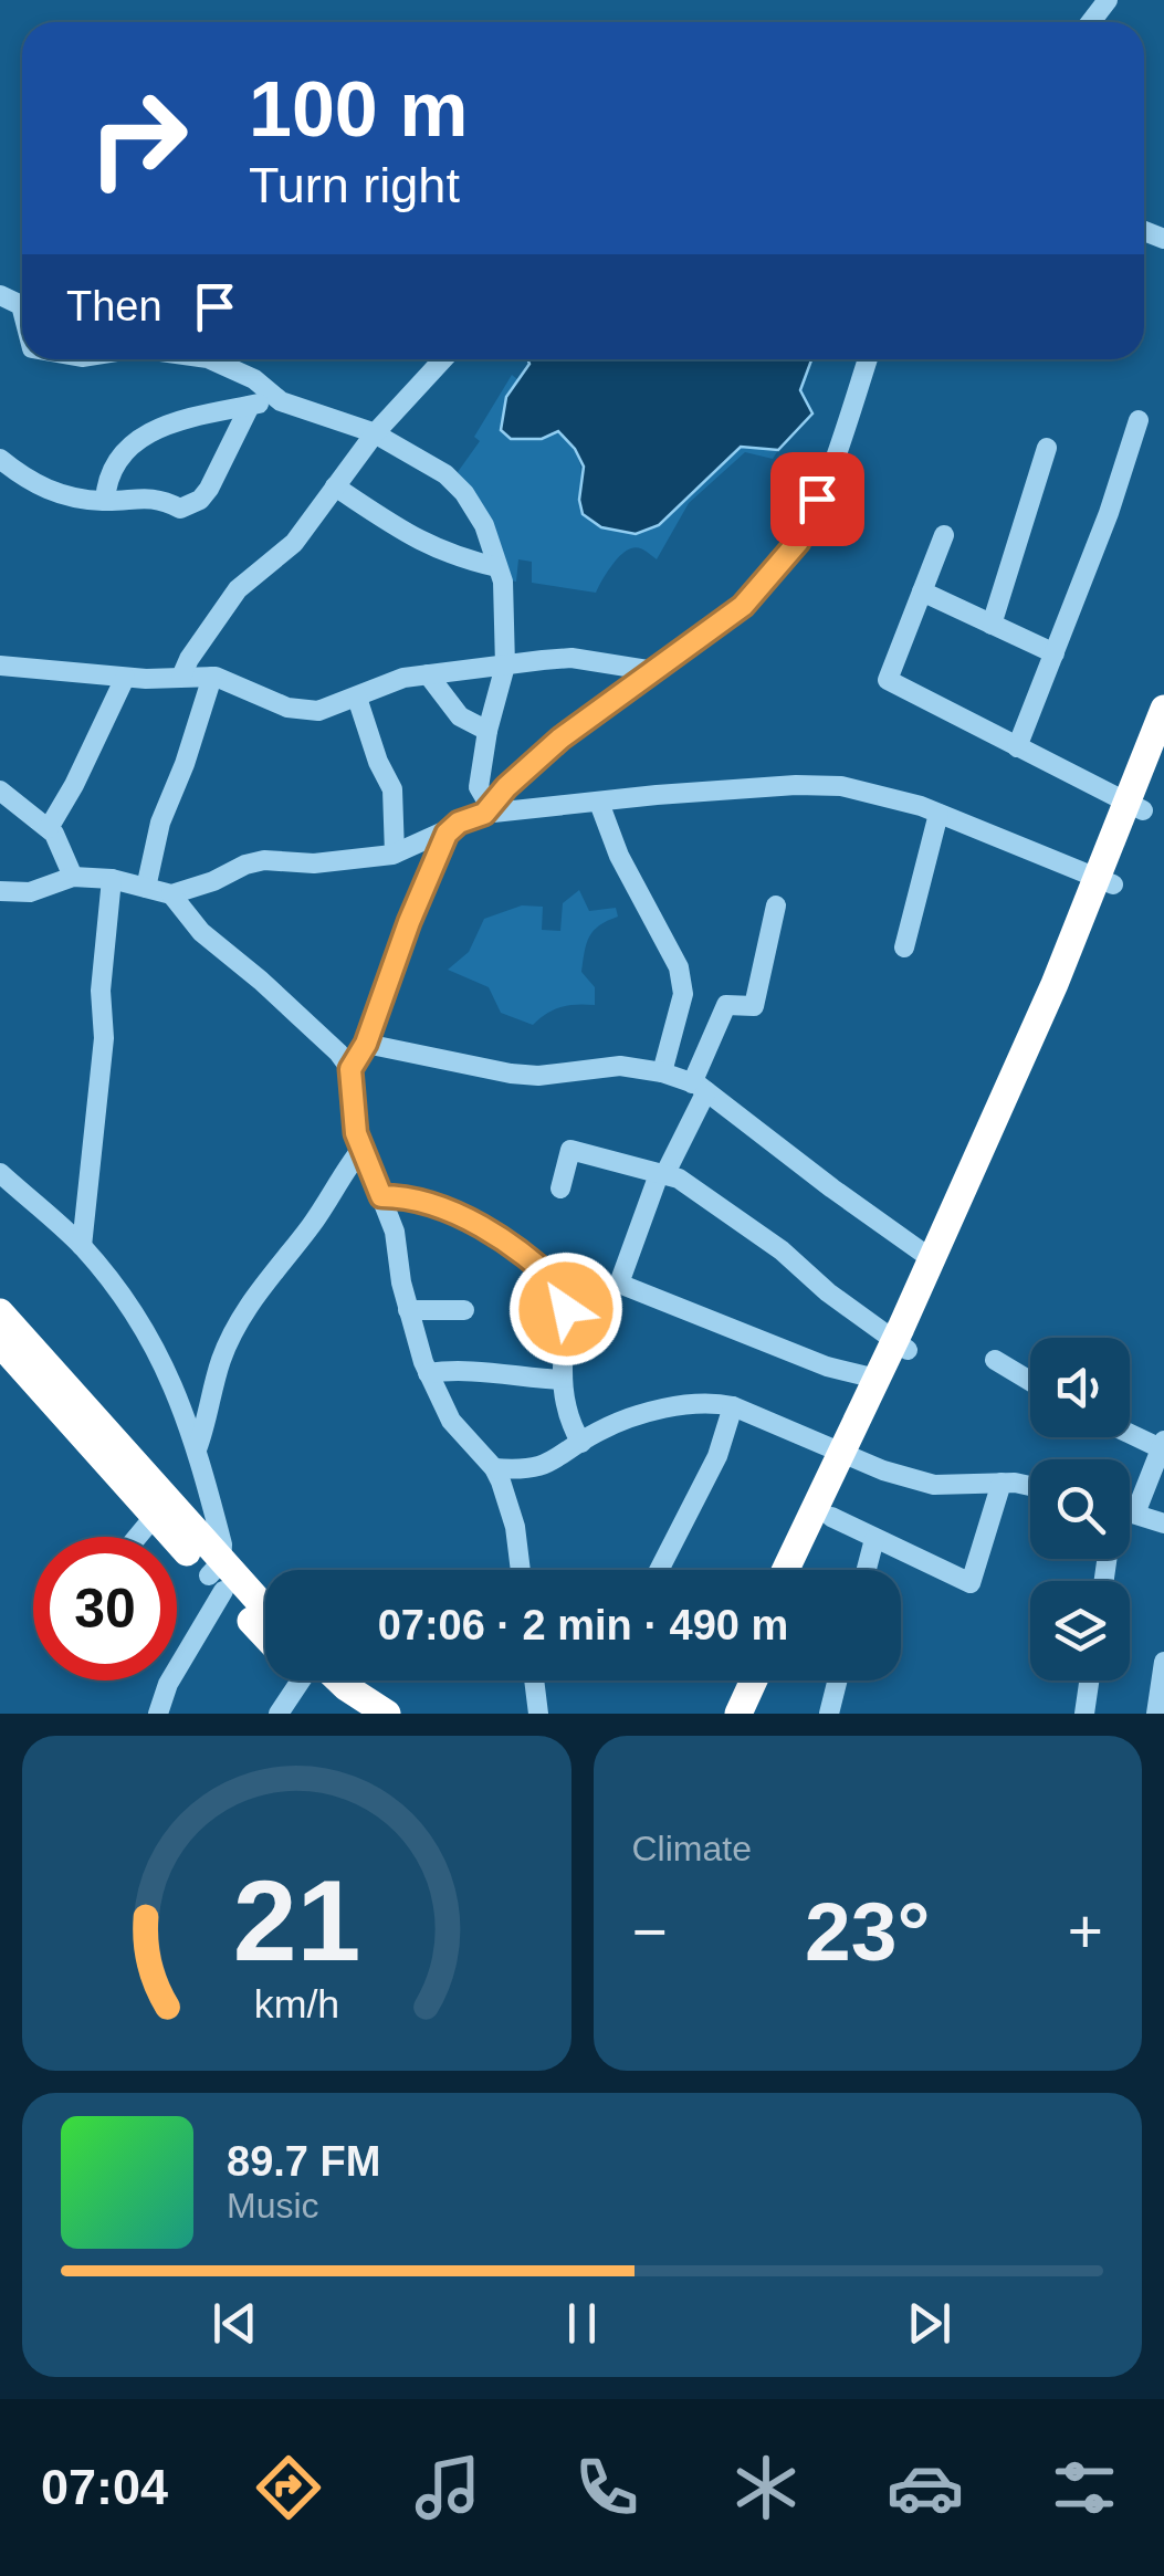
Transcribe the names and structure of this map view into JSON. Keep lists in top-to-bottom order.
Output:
{
  "page": {
    "turn": ["100 m", "Turn right"],
    "then": "Then",
    "limit": "30",
    "trip": "07:06 · 2 min · 490 m",
    "tile": "Climate",
    "heat": ["−", "23°", "+"],
    "song": ["89.7 FM", "Music"],
    "tabs": "07:04",
    "gauge": ["21", "km/h"]
  }
}
